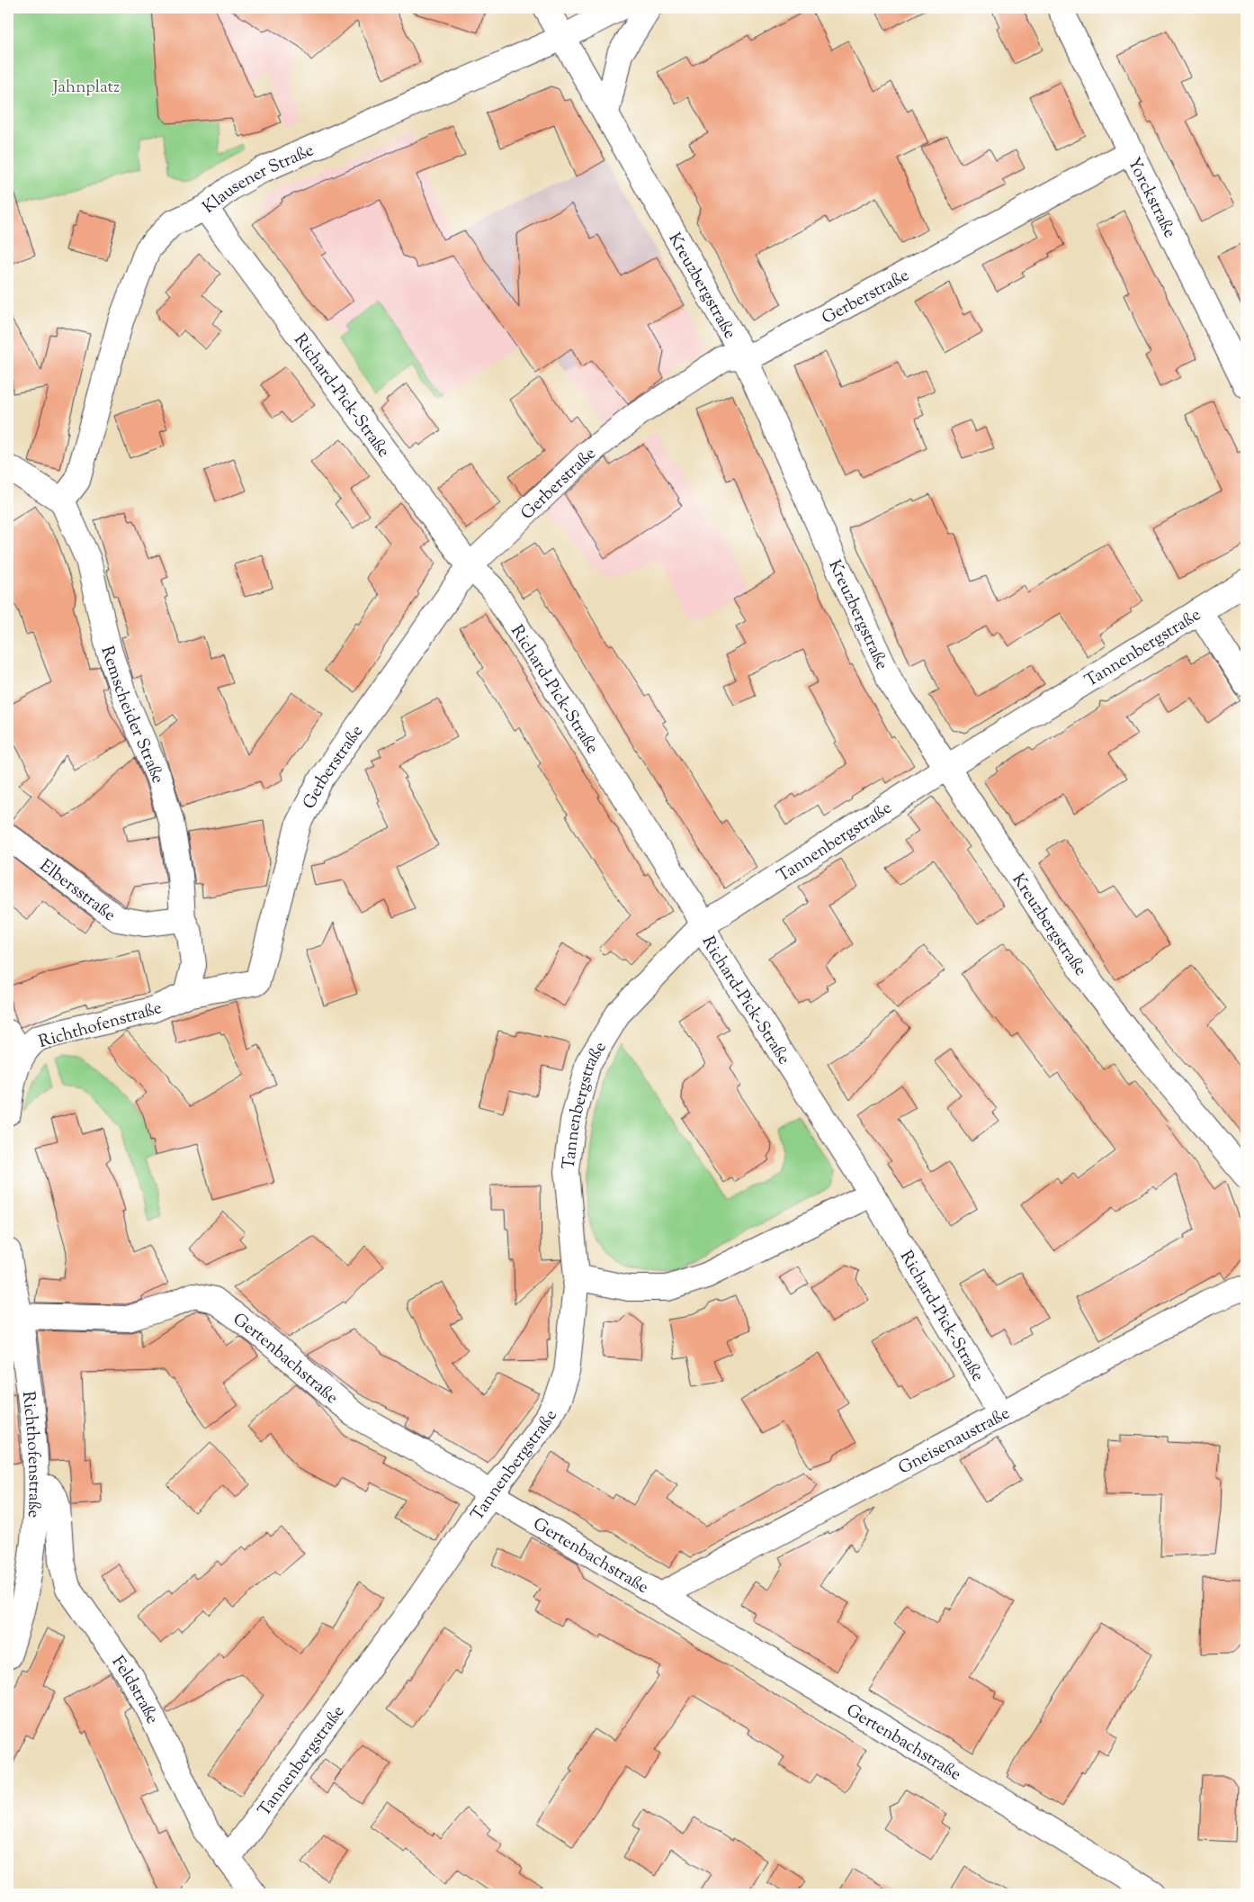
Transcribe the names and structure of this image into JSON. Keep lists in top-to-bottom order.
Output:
{
  "streets": {
    "street": [
      "Klausener Straße",
      "Yorckstraße",
      "Kreuzbergstraße",
      "Gerberstraße",
      "Richard-Pick-Straße",
      "Tannenbergstraße",
      "Remscheider Straße",
      "Elbersstraße",
      "Richthofenstraße",
      "Gertenbachstraße",
      "Gneisenaustraße",
      "Feldstraße"
    ]
  },
  "crossings": [
    ["Klausener Straße", "Kreuzbergstraße"],
    ["Klausener Straße", "Richard-Pick-Straße"],
    ["Klausener Straße", "Remscheider Straße"],
    ["Yorckstraße", "Gerberstraße"],
    ["Kreuzbergstraße", "Gerberstraße"],
    ["Kreuzbergstraße", "Tannenbergstraße"],
    ["Gerberstraße", "Richard-Pick-Straße"],
    ["Gerberstraße", "Remscheider Straße"],
    ["Gerberstraße", "Richthofenstraße"],
    ["Richard-Pick-Straße", "Tannenbergstraße"],
    ["Richard-Pick-Straße", "Gneisenaustraße"],
    ["Tannenbergstraße", "Gertenbachstraße"],
    ["Tannenbergstraße", "Feldstraße"],
    ["Remscheider Straße", "Elbersstraße"],
    ["Remscheider Straße", "Richthofenstraße"],
    ["Richthofenstraße", "Gertenbachstraße"],
    ["Richthofenstraße", "Feldstraße"],
    ["Gertenbachstraße", "Gneisenaustraße"]
  ],
  "parks": ["Jahnplatz"]
}
